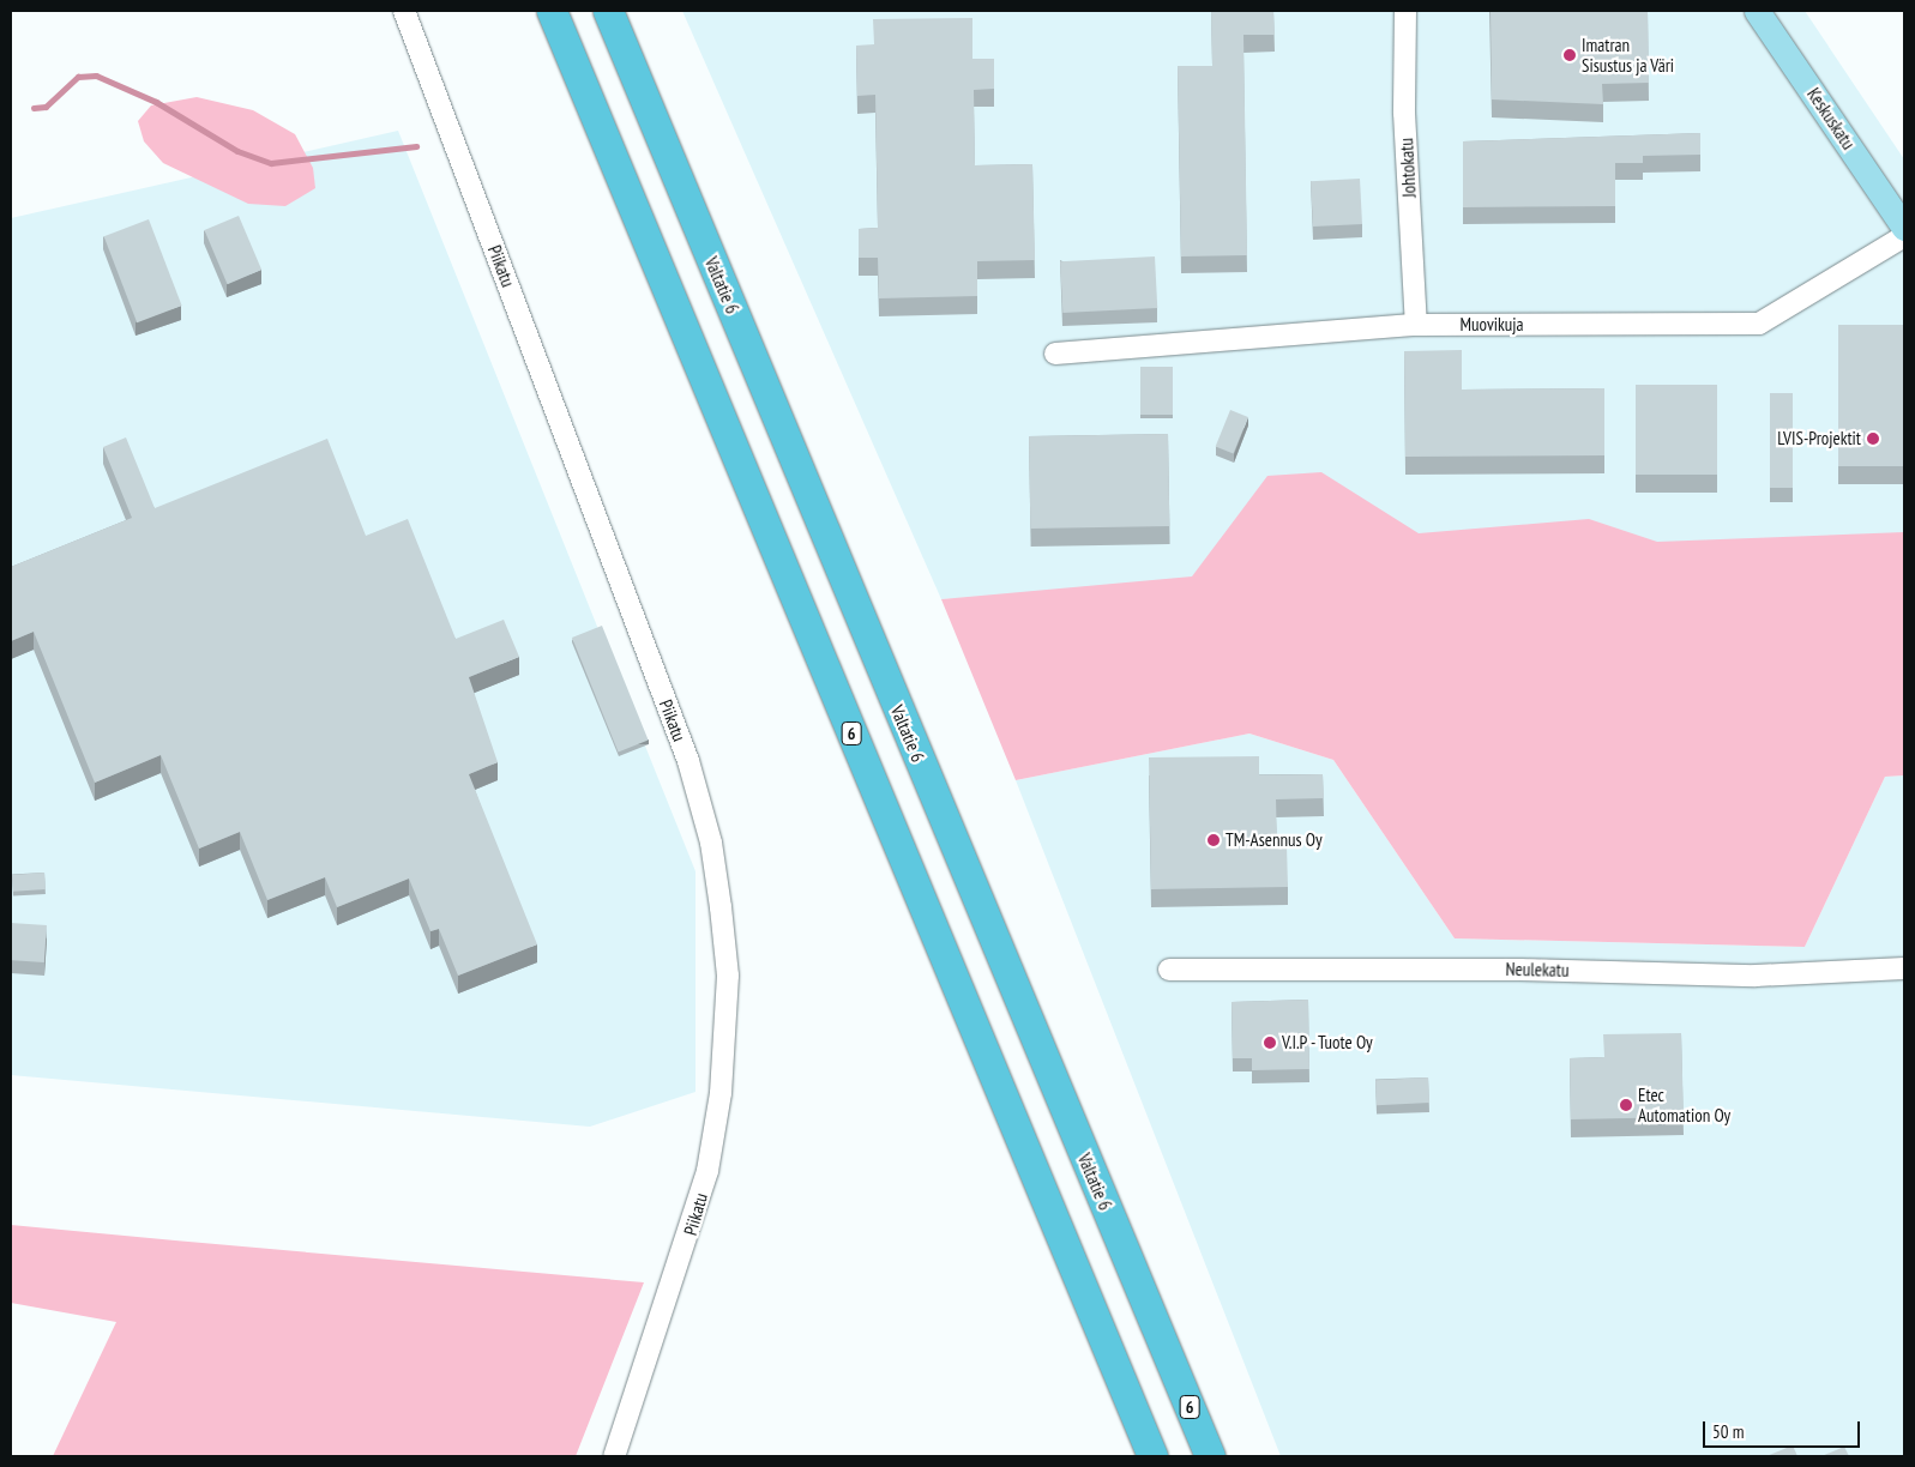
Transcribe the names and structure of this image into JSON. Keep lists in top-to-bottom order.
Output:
{
  "streets": {
    "highway": ["Valtatie 6", "6"],
    "main road": ["Keskuskatu"],
    "street": [
      "Johtokatu",
      "Piikatu",
      "Muovikuja",
      "Neulekatu"
    ]
  },
  "crossings": [
    ["Johtokatu", "Muovikuja"]
  ],
  "places": [
    "Imatran Sisustus ja Väri",
    "LVIS-Projektit",
    "TM-Asennus Oy",
    "V.I.P - Tuote Oy",
    "Etec Automation Oy"
  ],
  "scale_bar": "50 m"
}
